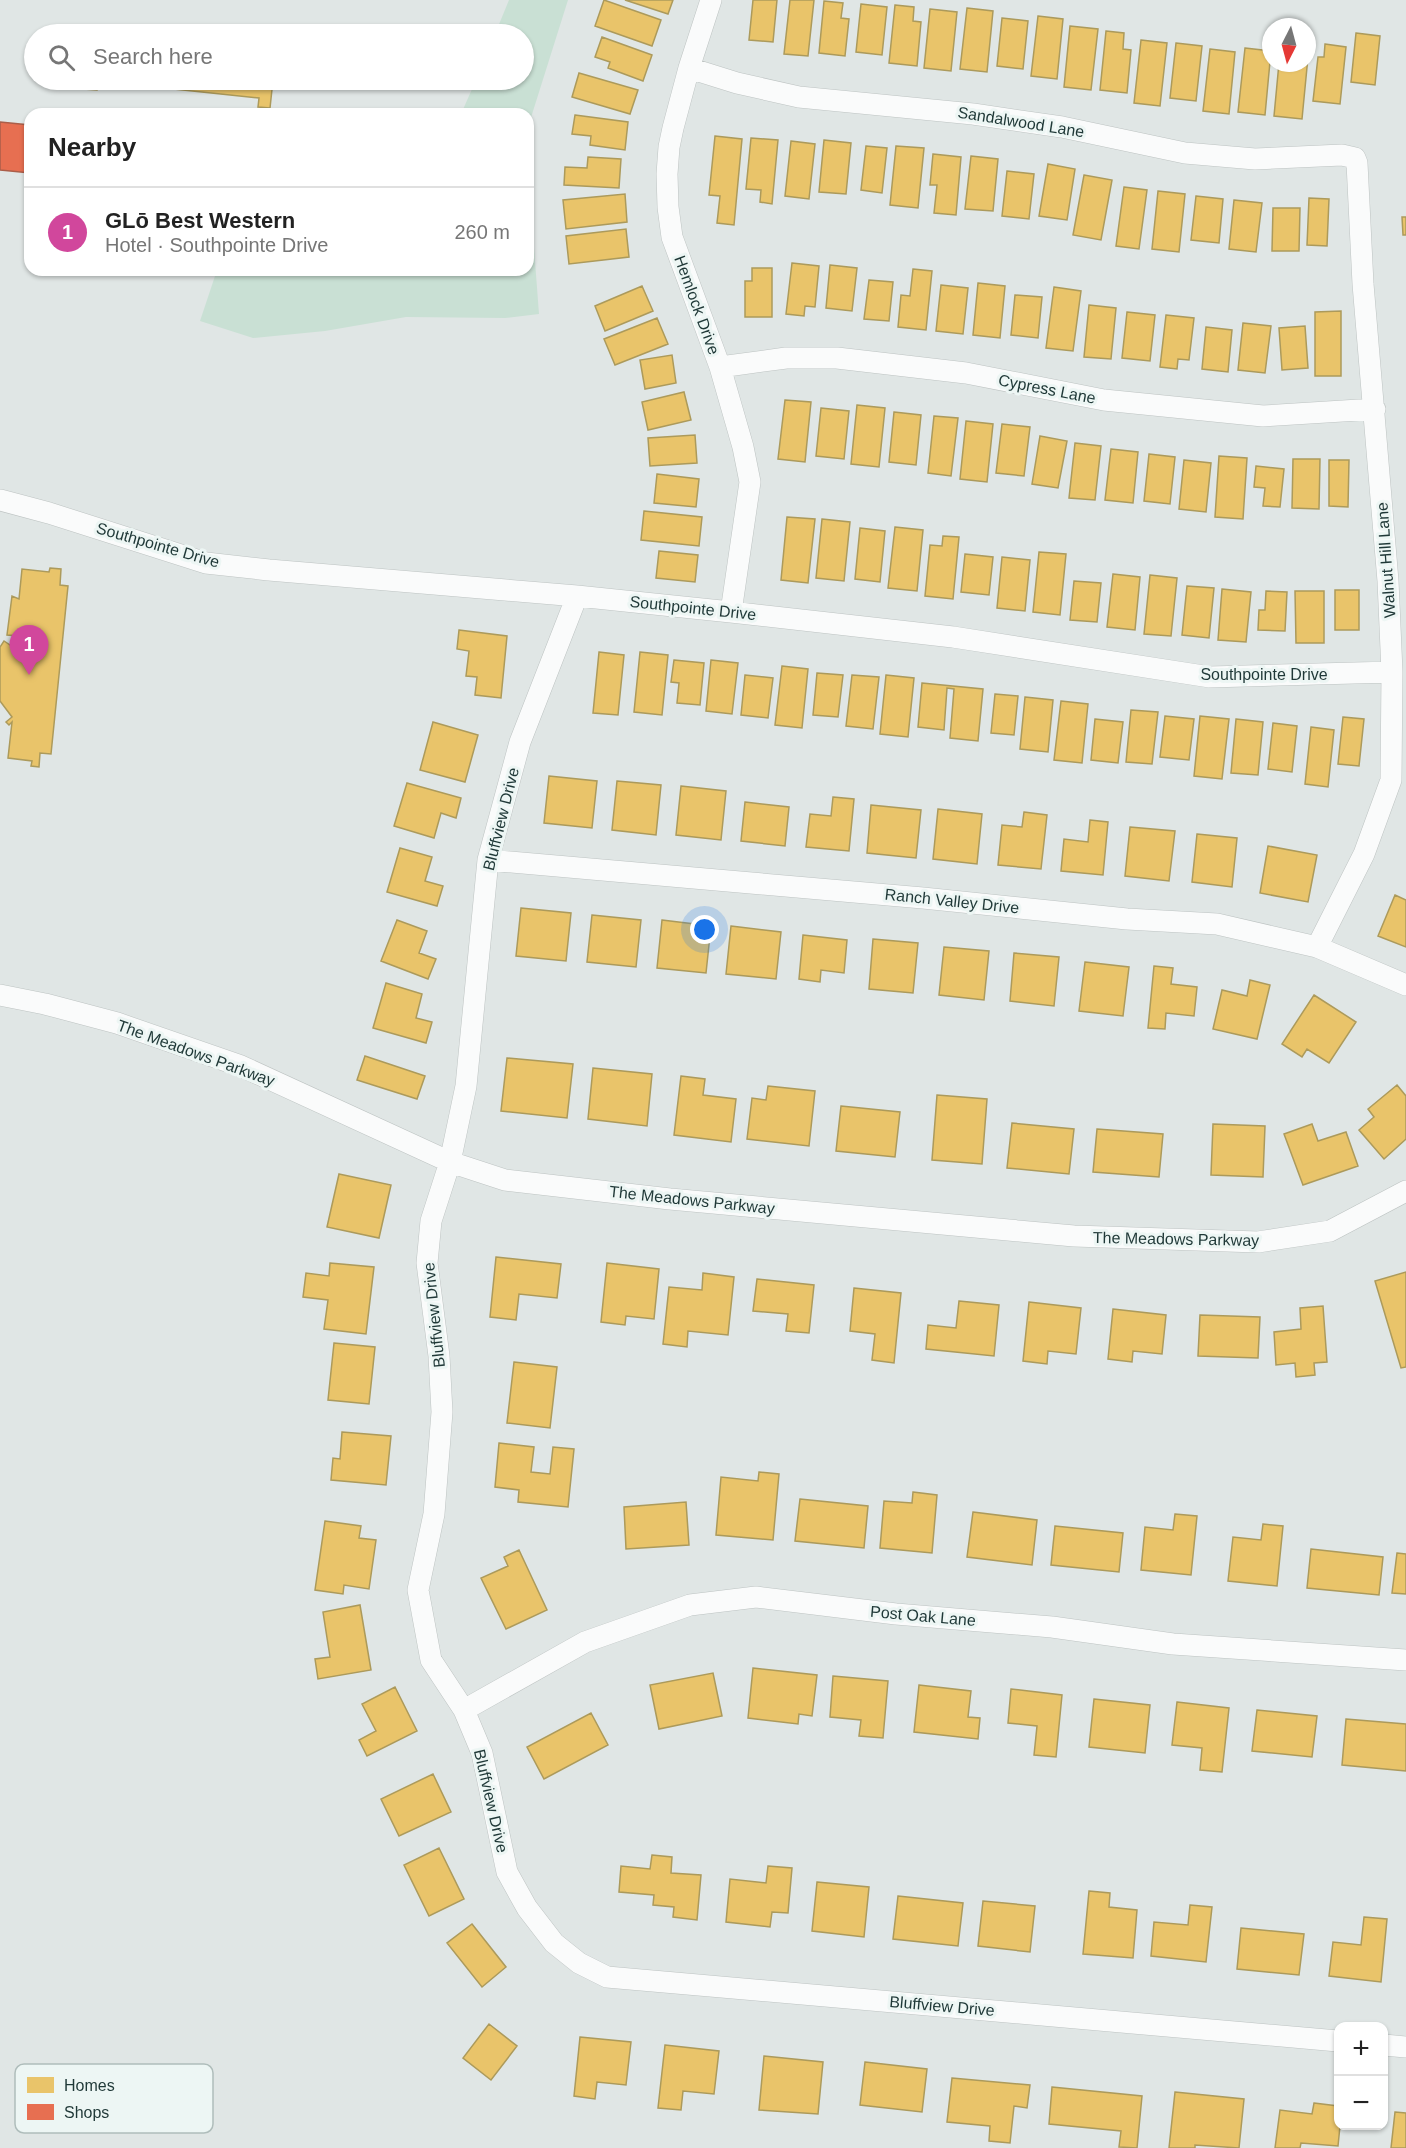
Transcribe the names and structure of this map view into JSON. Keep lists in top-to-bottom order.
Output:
{
  "streets": {
    "street": [
      "Sandalwood Lane",
      "Hemlock Drive",
      "Cypress Lane",
      "Southpointe Drive",
      "Walnut Hill Lane",
      "Bluffview Drive",
      "Ranch Valley Drive",
      "The Meadows Parkway",
      "Post Oak Lane"
    ]
  },
  "crossings": [
    ["Sandalwood Lane", "Hemlock Drive"],
    ["Sandalwood Lane", "Walnut Hill Lane"],
    ["Hemlock Drive", "Cypress Lane"],
    ["Hemlock Drive", "Southpointe Drive"],
    ["Cypress Lane", "Walnut Hill Lane"],
    ["Southpointe Drive", "Walnut Hill Lane"],
    ["Southpointe Drive", "Bluffview Drive"],
    ["Walnut Hill Lane", "Ranch Valley Drive"],
    ["Bluffview Drive", "Ranch Valley Drive"],
    ["Bluffview Drive", "The Meadows Parkway"],
    ["Bluffview Drive", "Post Oak Lane"]
  ],
  "legend": ["Homes", "Shops"],
  "north": "bottom",
  "page": {
    "search": "Search here",
    "heading": "Nearby",
    "list": [
      {
        "mark": "1",
        "name": "GLō Best Western",
        "note": "Hotel · Southpointe Drive",
        "value": "260 m"
      }
    ],
    "pins": "1",
    "map_buttons": ["+", "−"]
  }
}
